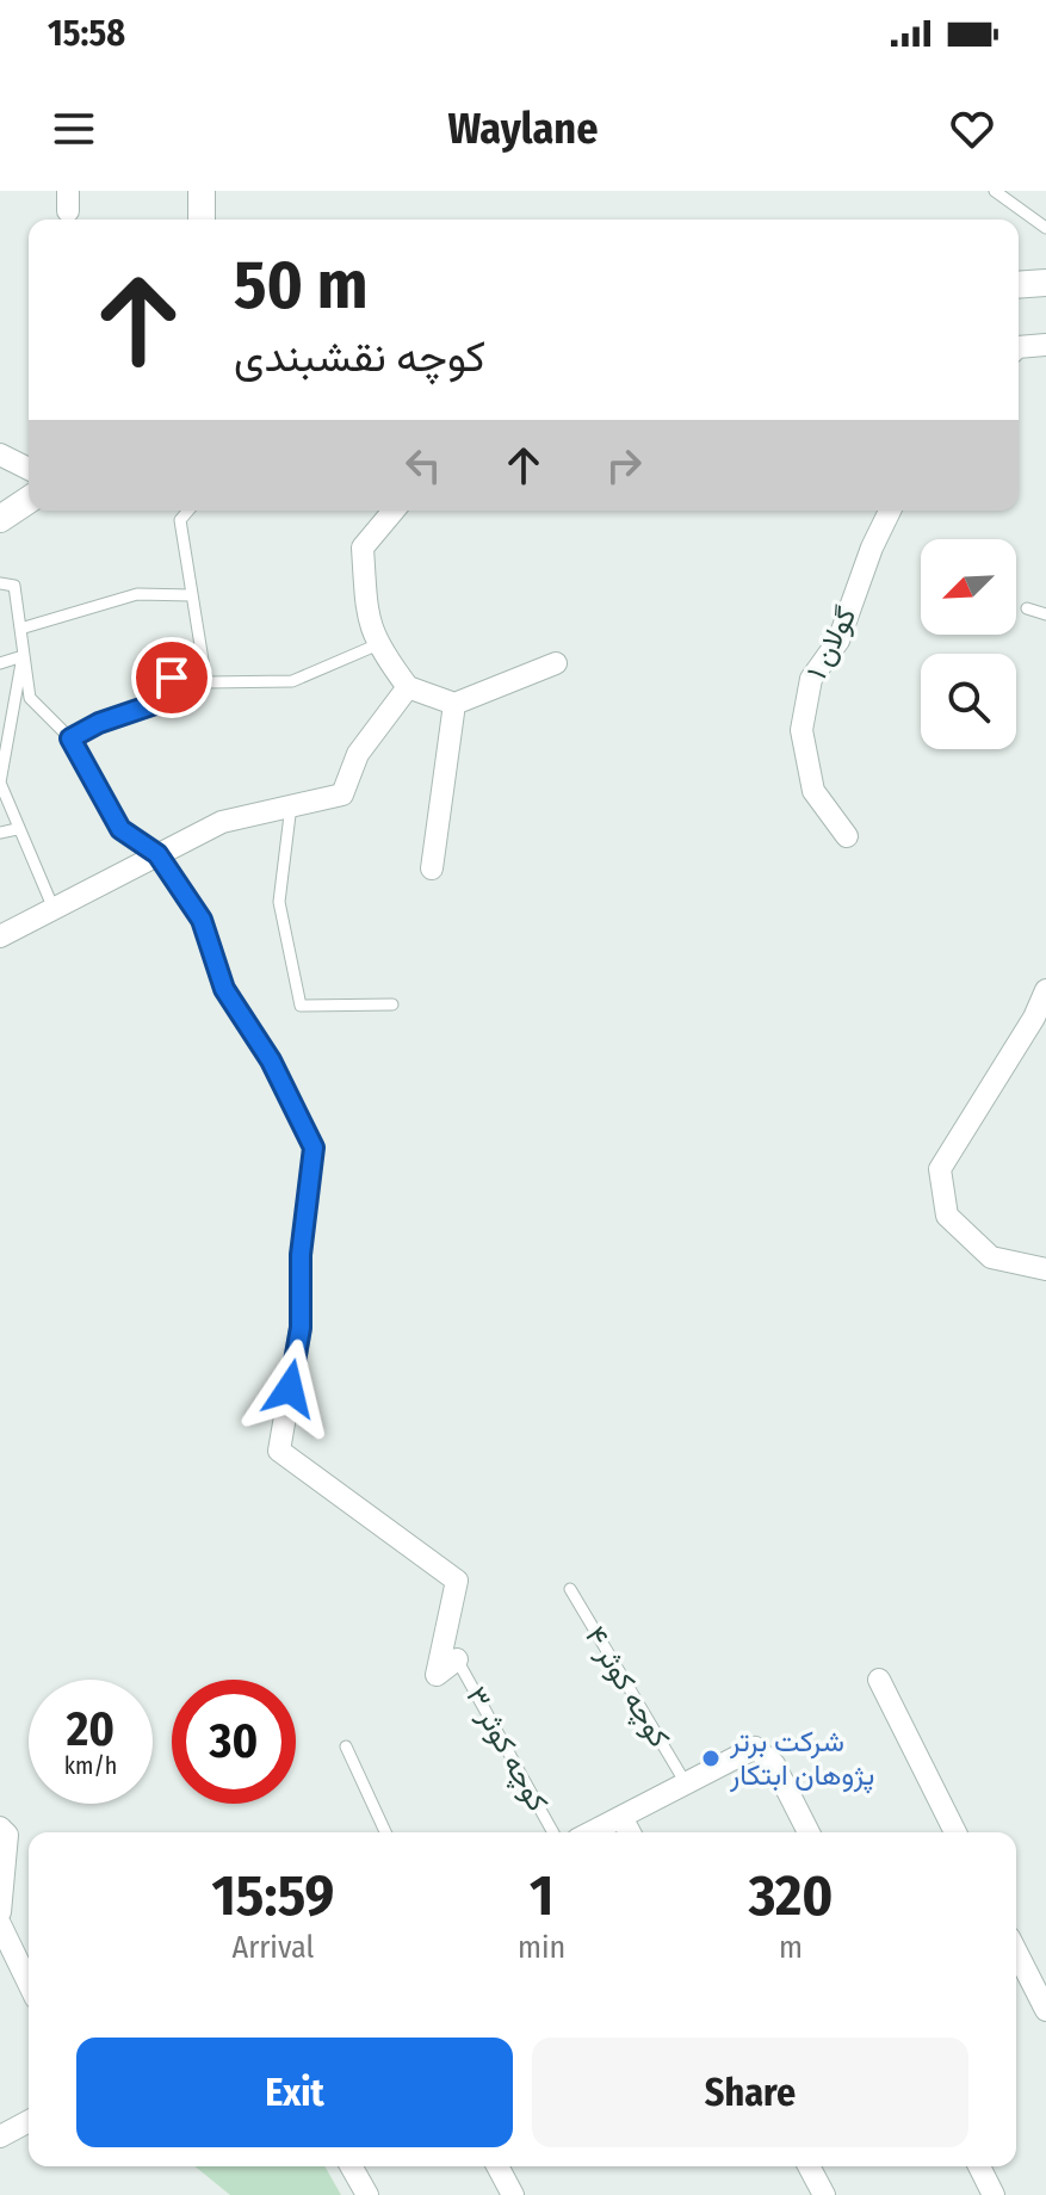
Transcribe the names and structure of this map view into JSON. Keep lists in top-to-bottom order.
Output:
{
  "streets": {
    "street": ["گولان ۱"],
    "lane": ["کوچه کوثر ۴", "کوچه کوثر ۳"]
  },
  "places": ["شرکت برتر پژوهان ابتکار"],
  "north": "bottom left",
  "page": {
    "status": "15:58",
    "header": "Waylane",
    "turn": ["50 m", "کوچه نقشبندی"],
    "speed": "20 km/h",
    "limit": "30",
    "eta": [
      "15:59",
      "Arrival",
      "1",
      "min",
      "320",
      "m"
    ],
    "buttons": ["Exit", "Share"]
  }
}
